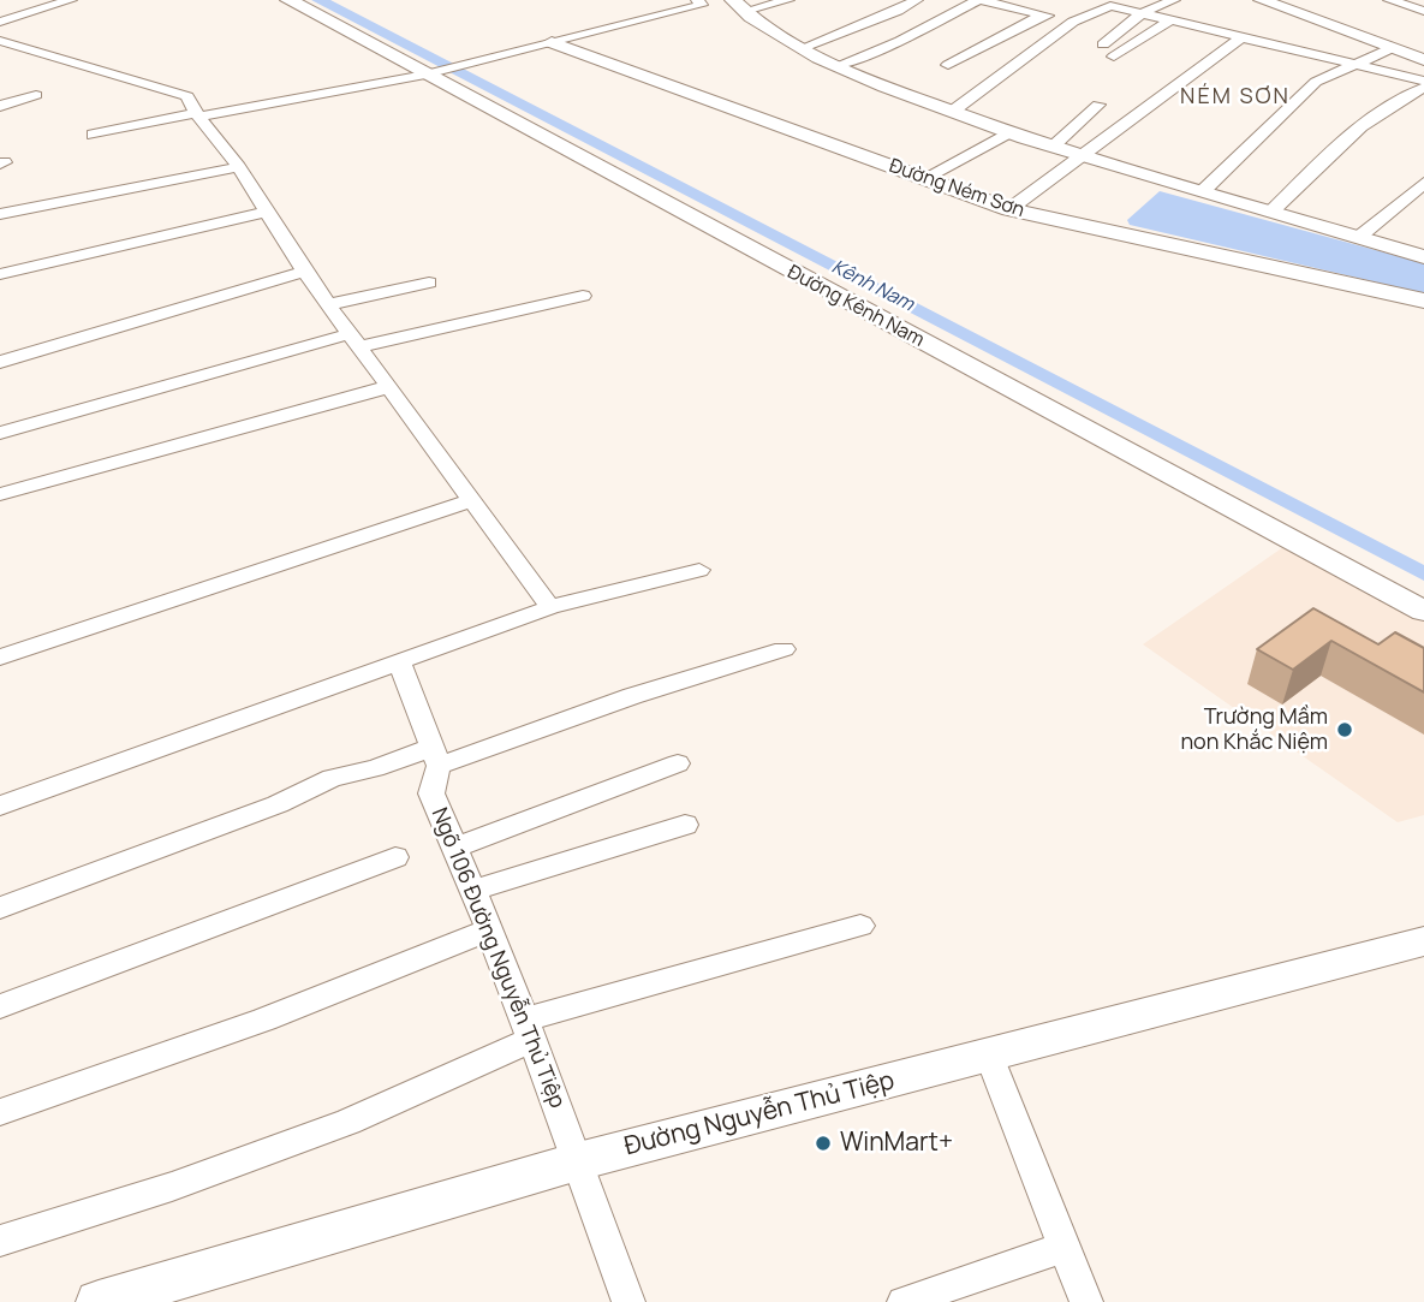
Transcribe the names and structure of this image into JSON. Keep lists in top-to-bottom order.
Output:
{
  "streets": {
    "main road": ["Đường Kênh Nam", "Đường Nguyễn Thủ Tiệp"],
    "street": ["Đường Ném Sơn", "Ngõ 106 Đường Nguyễn Thủ Tiệp"]
  },
  "crossings": [
    ["Ngõ 106 Đường Nguyễn Thủ Tiệp", "Đường Nguyễn Thủ Tiệp"]
  ],
  "districts": ["NÉM SƠN"],
  "water": ["Kênh Nam"],
  "places": ["Trường Mầm non Khắc Niệm", "WinMart+"]
}
